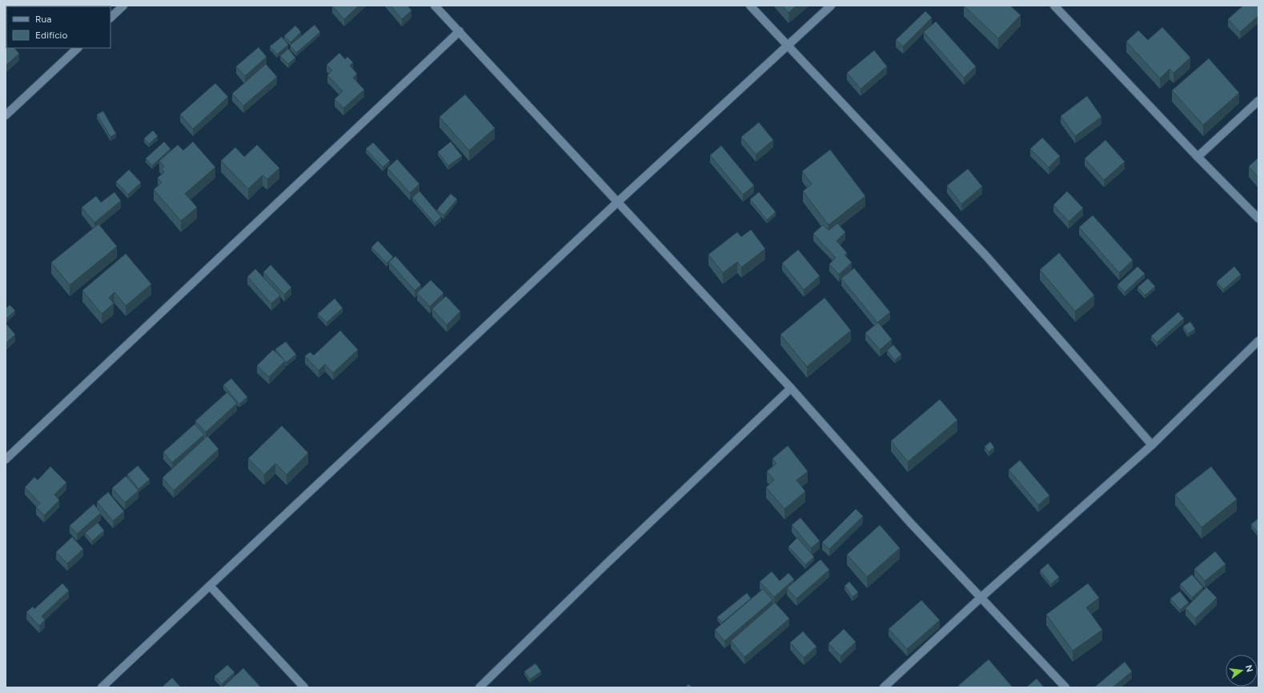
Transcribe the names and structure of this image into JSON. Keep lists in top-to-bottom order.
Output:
{
  "legend": ["Rua", "Edifício"],
  "north": "right"
}
